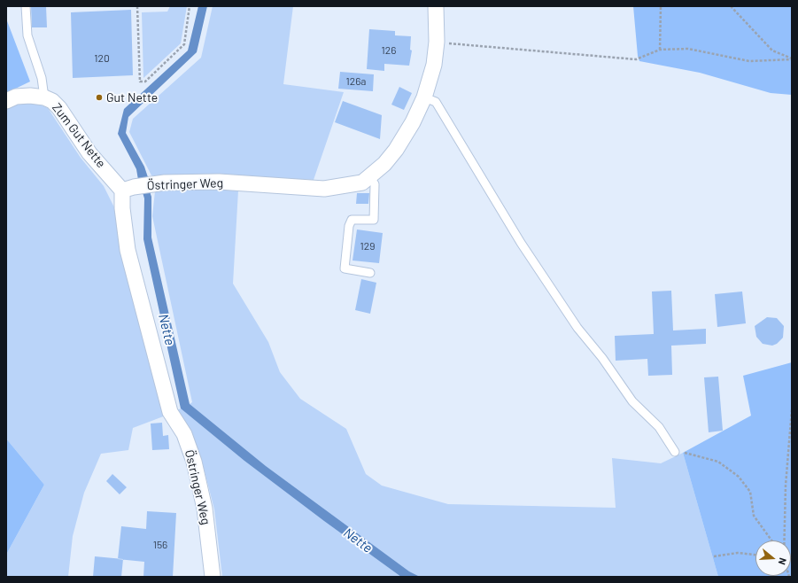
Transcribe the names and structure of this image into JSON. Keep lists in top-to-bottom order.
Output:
{
  "streets": {
    "street": ["Zum Gut Nette", "Östringer Weg"]
  },
  "crossings": [
    ["Zum Gut Nette", "Östringer Weg"]
  ],
  "water": ["Nette"],
  "places": ["Gut Nette"],
  "house_numbers": [
    "126",
    "120",
    "126a",
    "129",
    "156"
  ],
  "north": "right"
}
